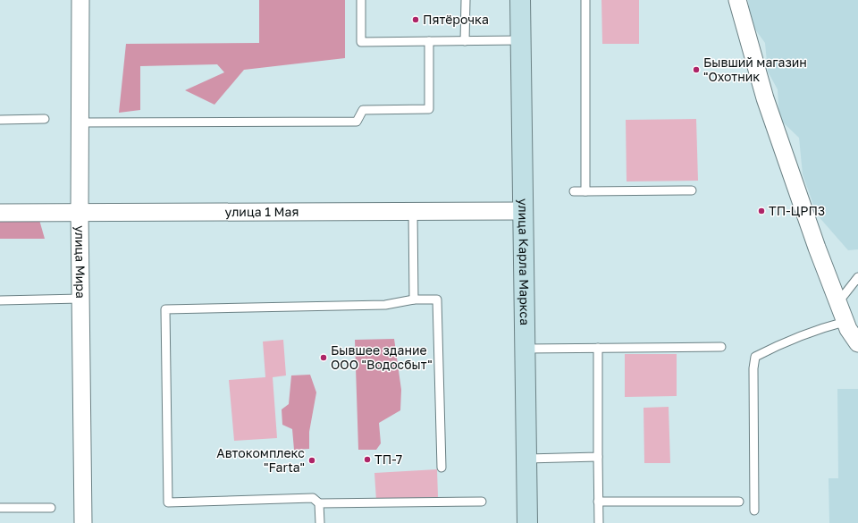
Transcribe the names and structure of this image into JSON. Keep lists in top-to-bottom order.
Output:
{
  "streets": {
    "main road": ["улица Карла Маркса"],
    "street": ["улица 1 Мая", "улица Мира"]
  },
  "crossings": [
    ["улица 1 Мая", "улица Мира"],
    ["улица 1 Мая", "улица Карла Маркса"]
  ],
  "places": [
    "Пятёрочка",
    "Бывший магазин \"Охотник",
    "ТП-ЦРП3",
    "Бывшее здание ООО \"Водосбыт\"",
    "ТП-7",
    "Автокомплекс \"Farta\""
  ]
}
